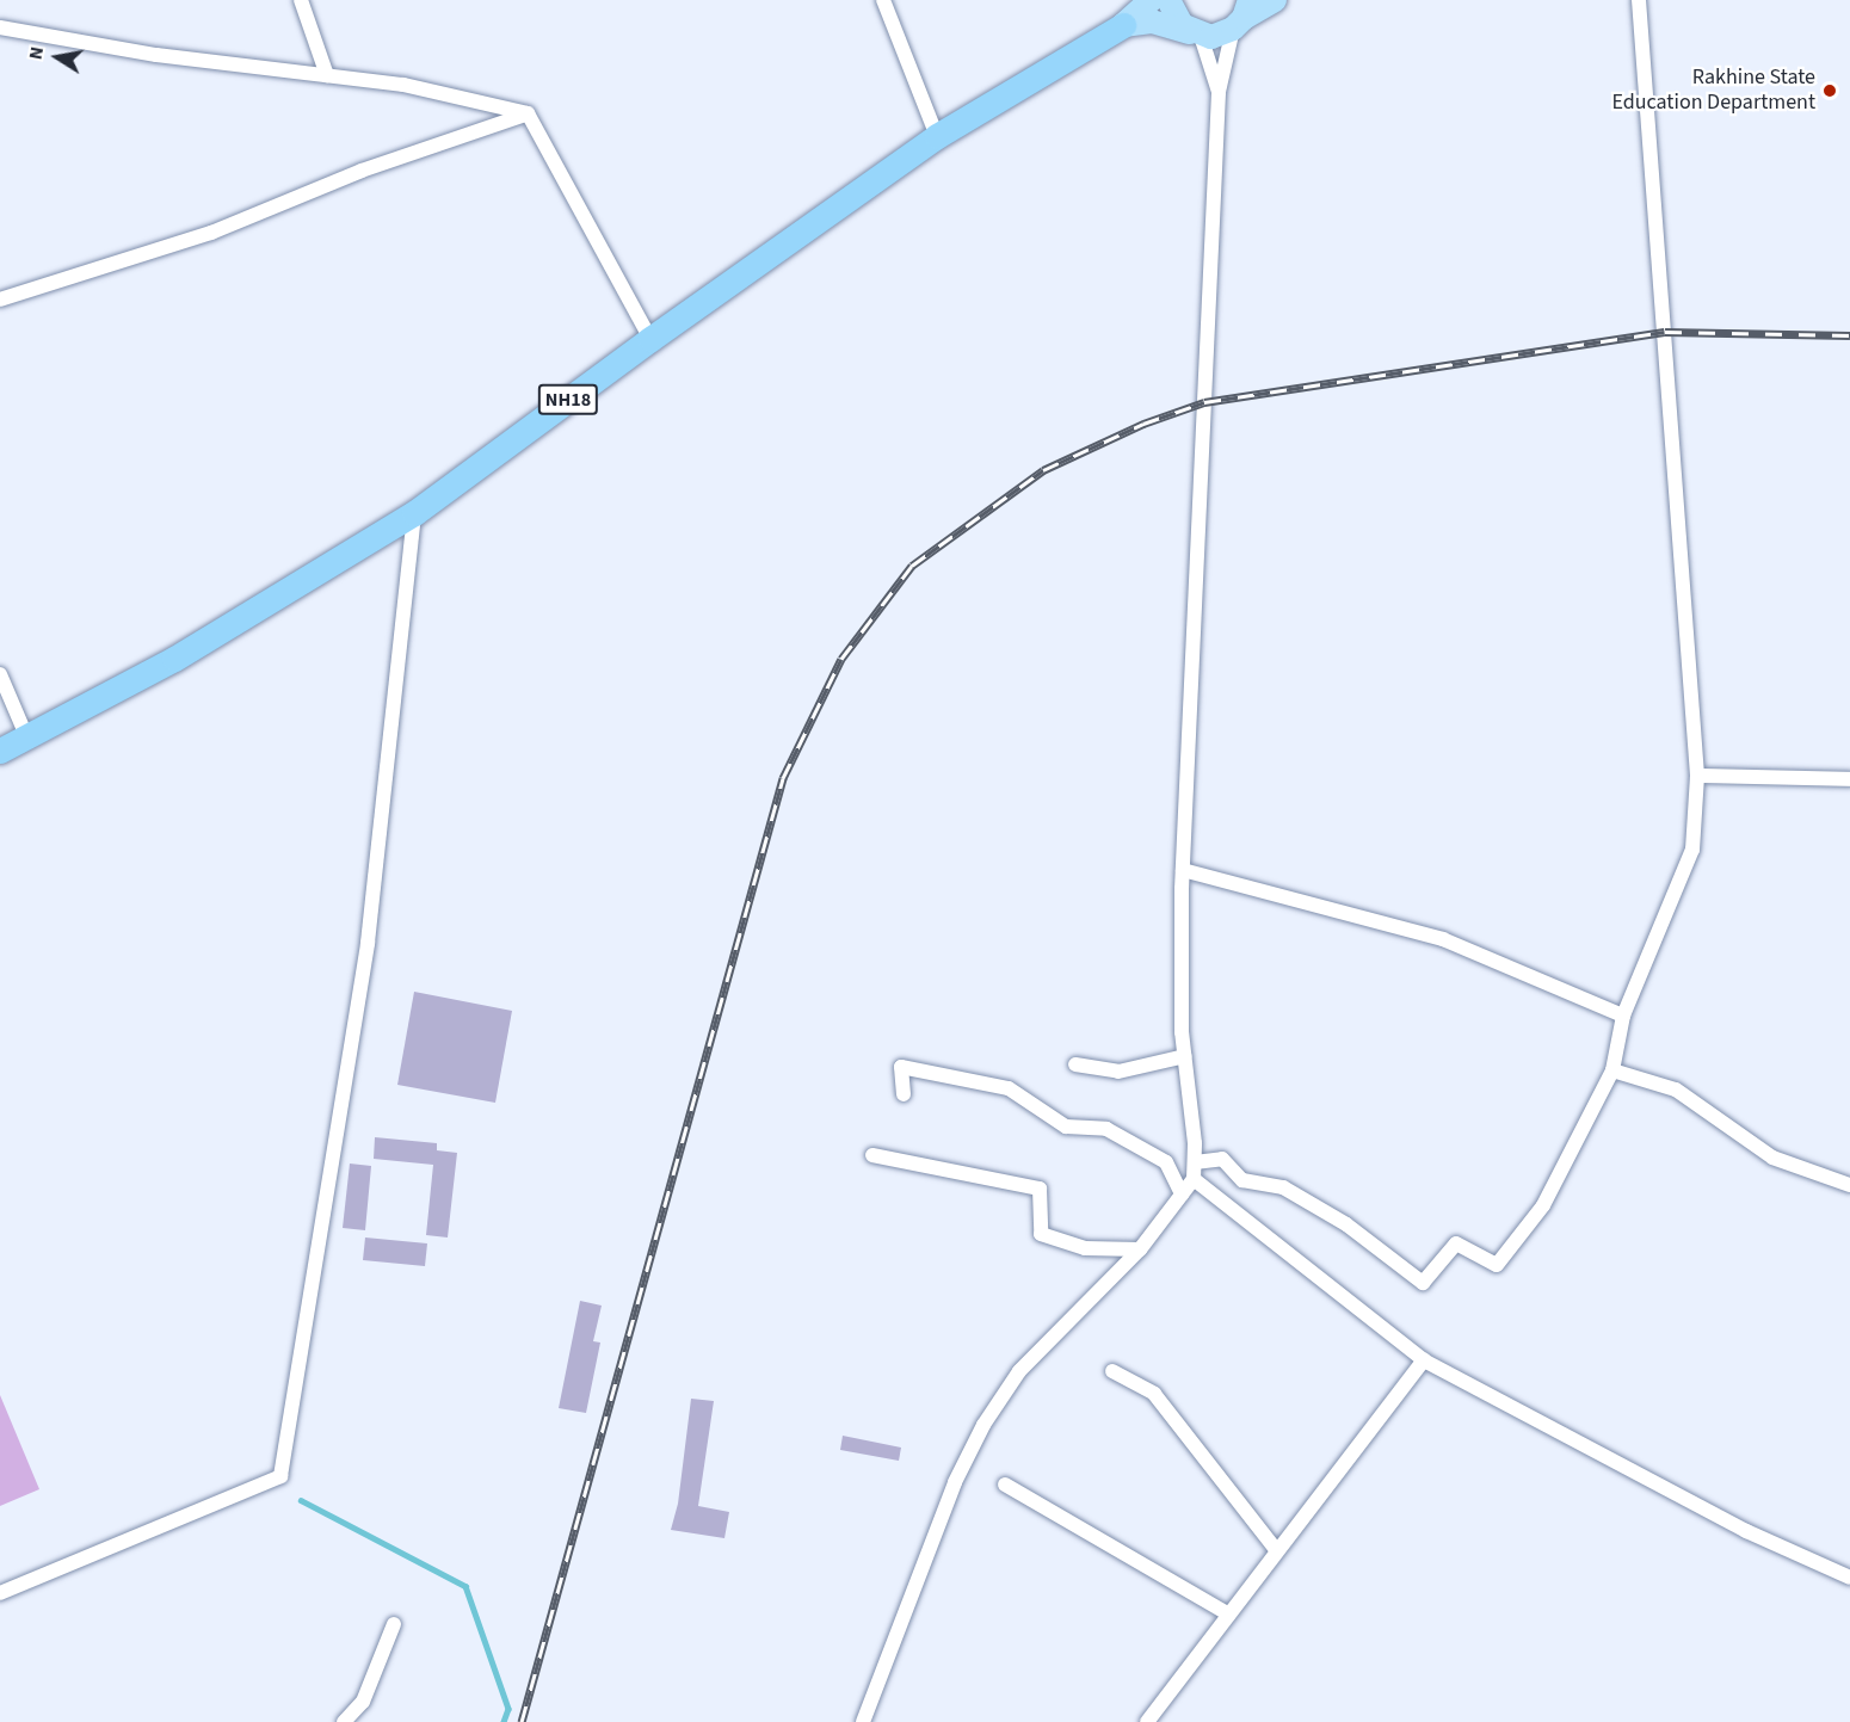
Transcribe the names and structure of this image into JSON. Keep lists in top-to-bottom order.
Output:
{
  "streets": {
    "highway": ["NH18"]
  },
  "places": ["Rakhine State Education Department"],
  "north": "left"
}
